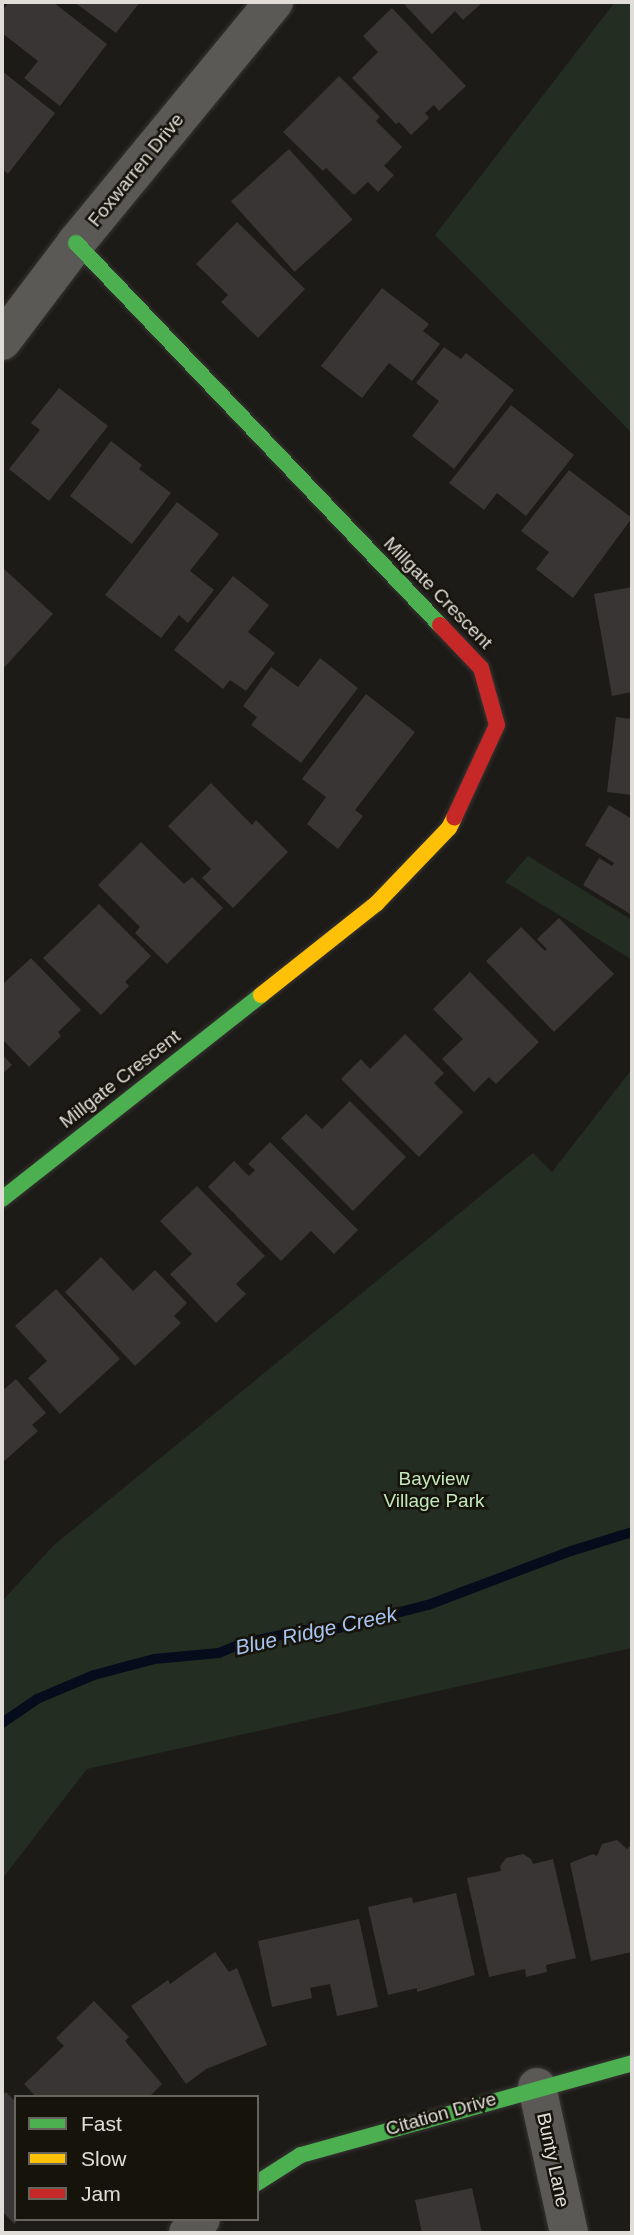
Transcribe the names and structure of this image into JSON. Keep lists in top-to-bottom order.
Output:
{
  "streets": {
    "street": [
      "Foxwarren Drive",
      "Millgate Crescent",
      "Citation Drive",
      "Bunty Lane"
    ]
  },
  "crossings": [
    ["Foxwarren Drive", "Millgate Crescent"],
    ["Citation Drive", "Bunty Lane"]
  ],
  "water": ["Blue Ridge Creek"],
  "parks": ["Bayview Village Park"],
  "legend": ["Fast", "Slow", "Jam"]
}
